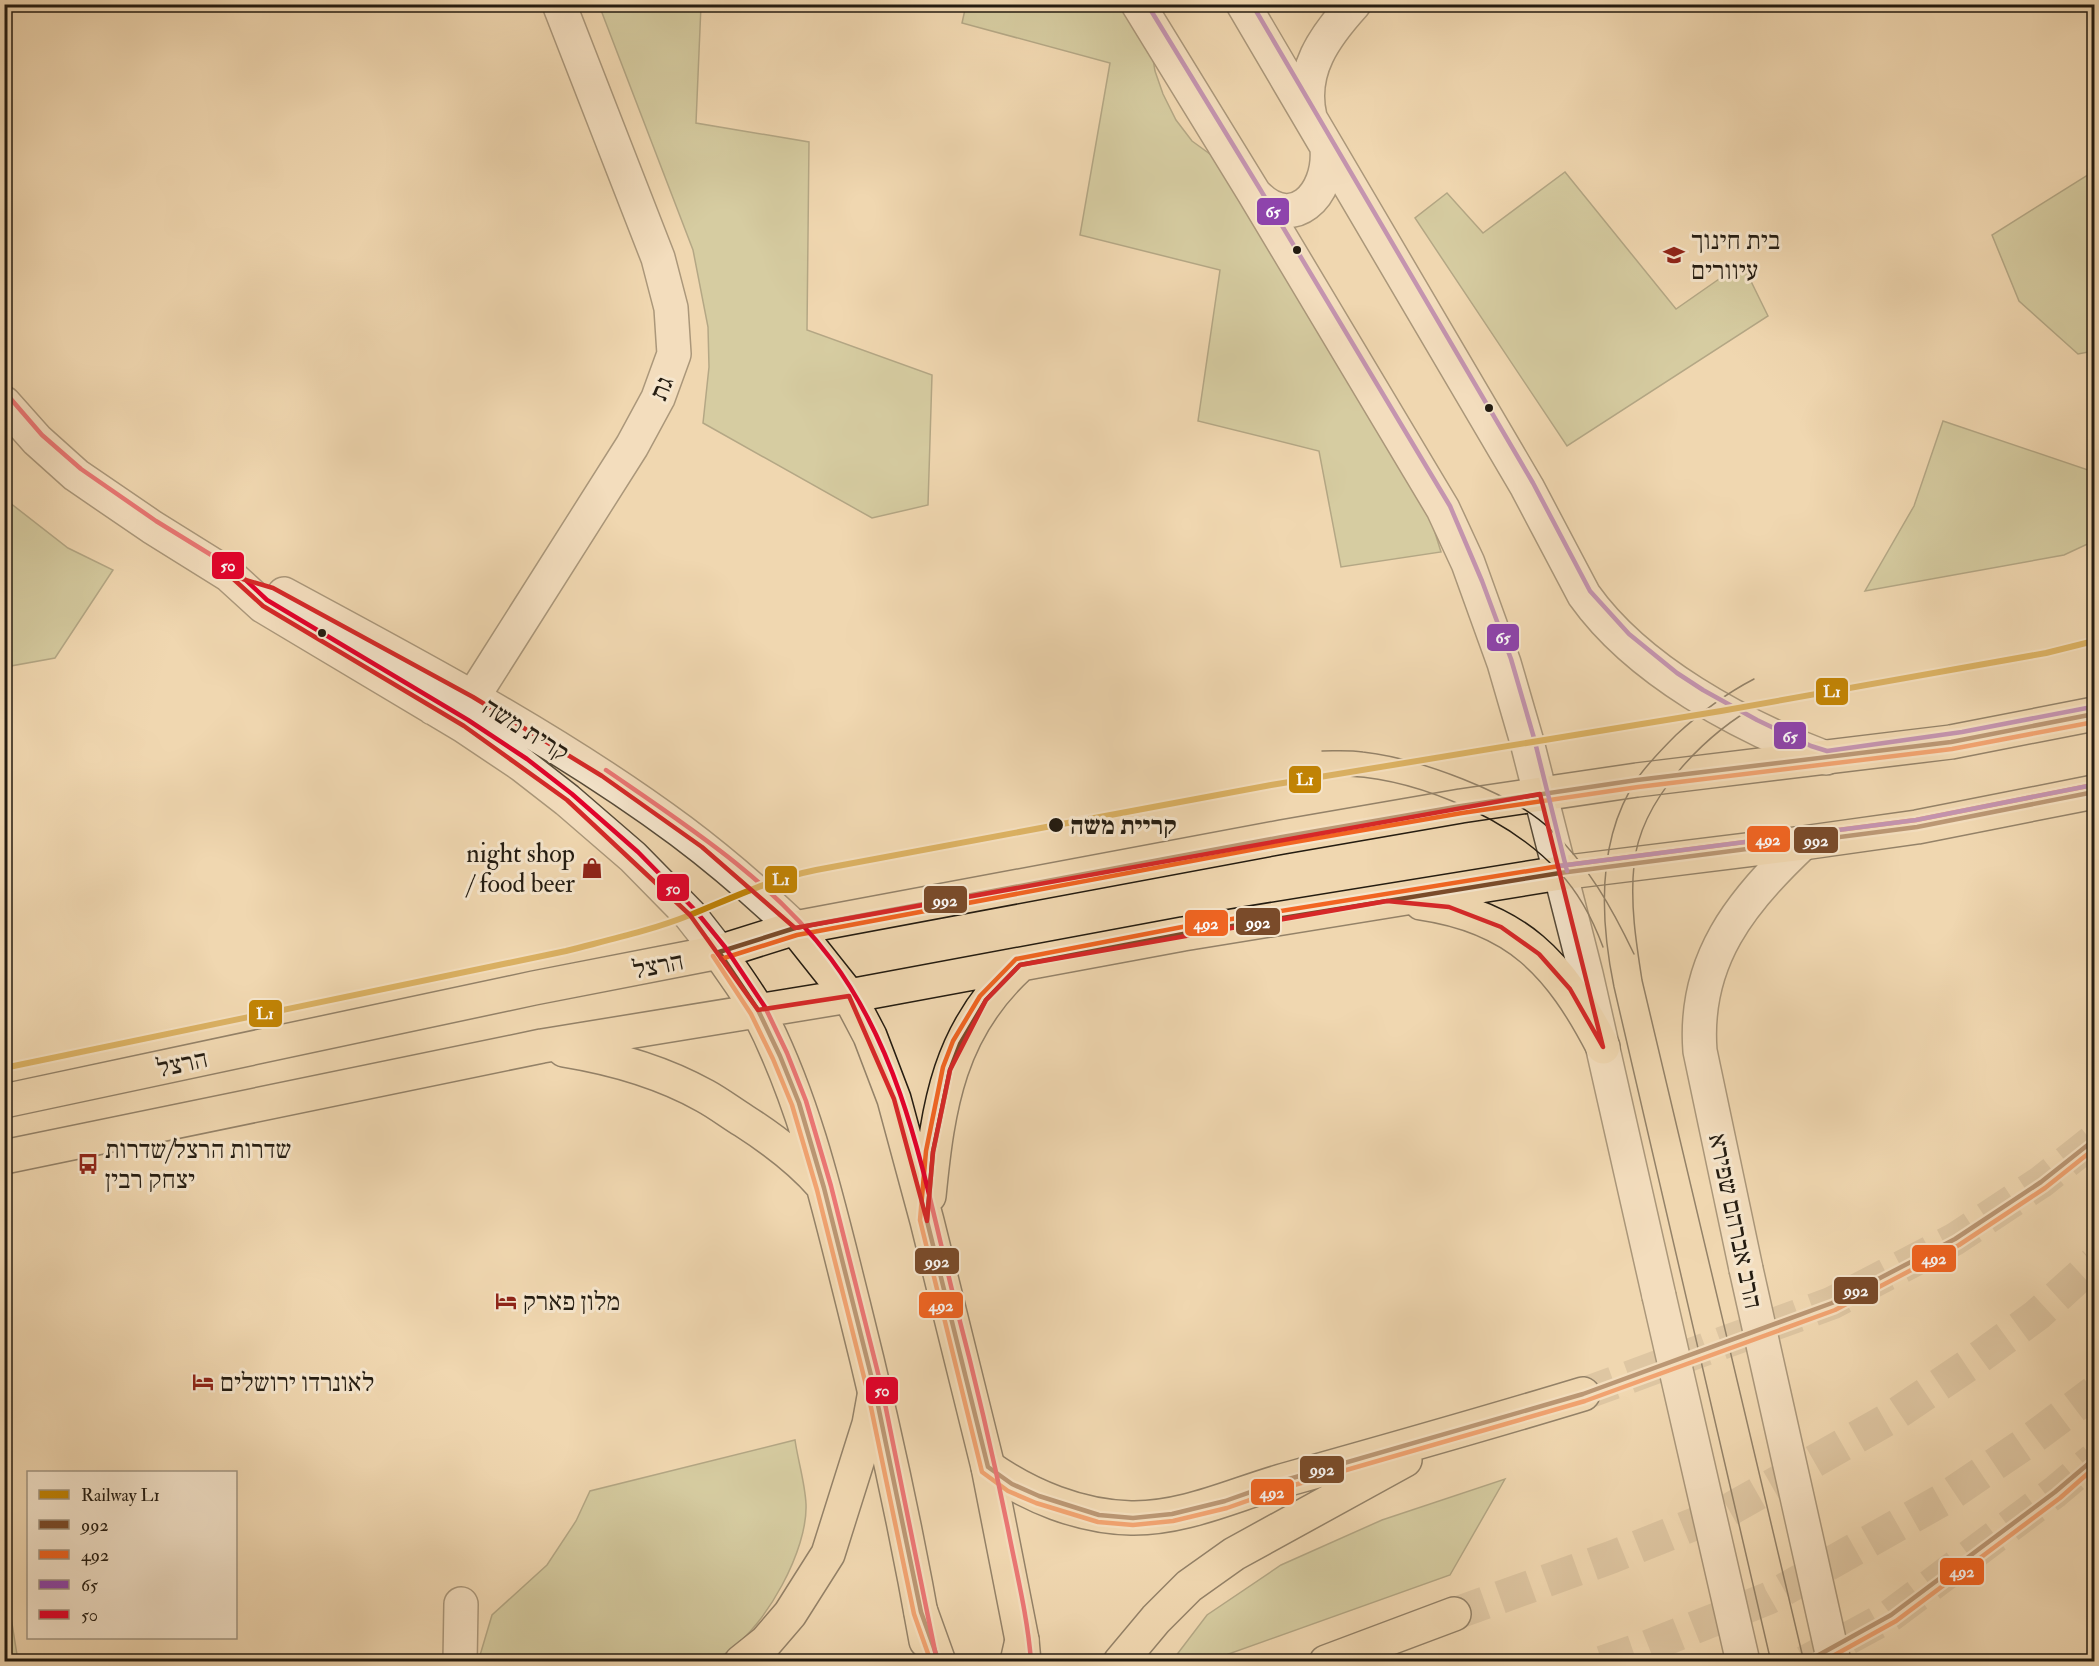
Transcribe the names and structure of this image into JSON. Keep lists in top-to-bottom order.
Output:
{
  "streets": {
    "main road": ["הרצל"],
    "street": ["גת", "קרית משה", "הרב אברהם שפירא"]
  },
  "crossings": [
    ["גת", "קרית משה"],
    ["קרית משה", "הרצל"]
  ],
  "places": {
    "school or university": ["בית חינוך עיוורים"],
    "other": ["קריית משה"],
    "shop": ["night shop / food beer"],
    "bus stop": ["שדרות הרצל/שדרות יצחק רבין"],
    "hotel": ["מלון פארק", "לאונרדו ירושלים"]
  },
  "lines": [
    "transit line 65",
    "transit line 50",
    "rail line L1",
    "transit line 992",
    "transit line 492"
  ],
  "legend": [
    "Railway L1",
    "992",
    "492",
    "65",
    "50"
  ]
}
